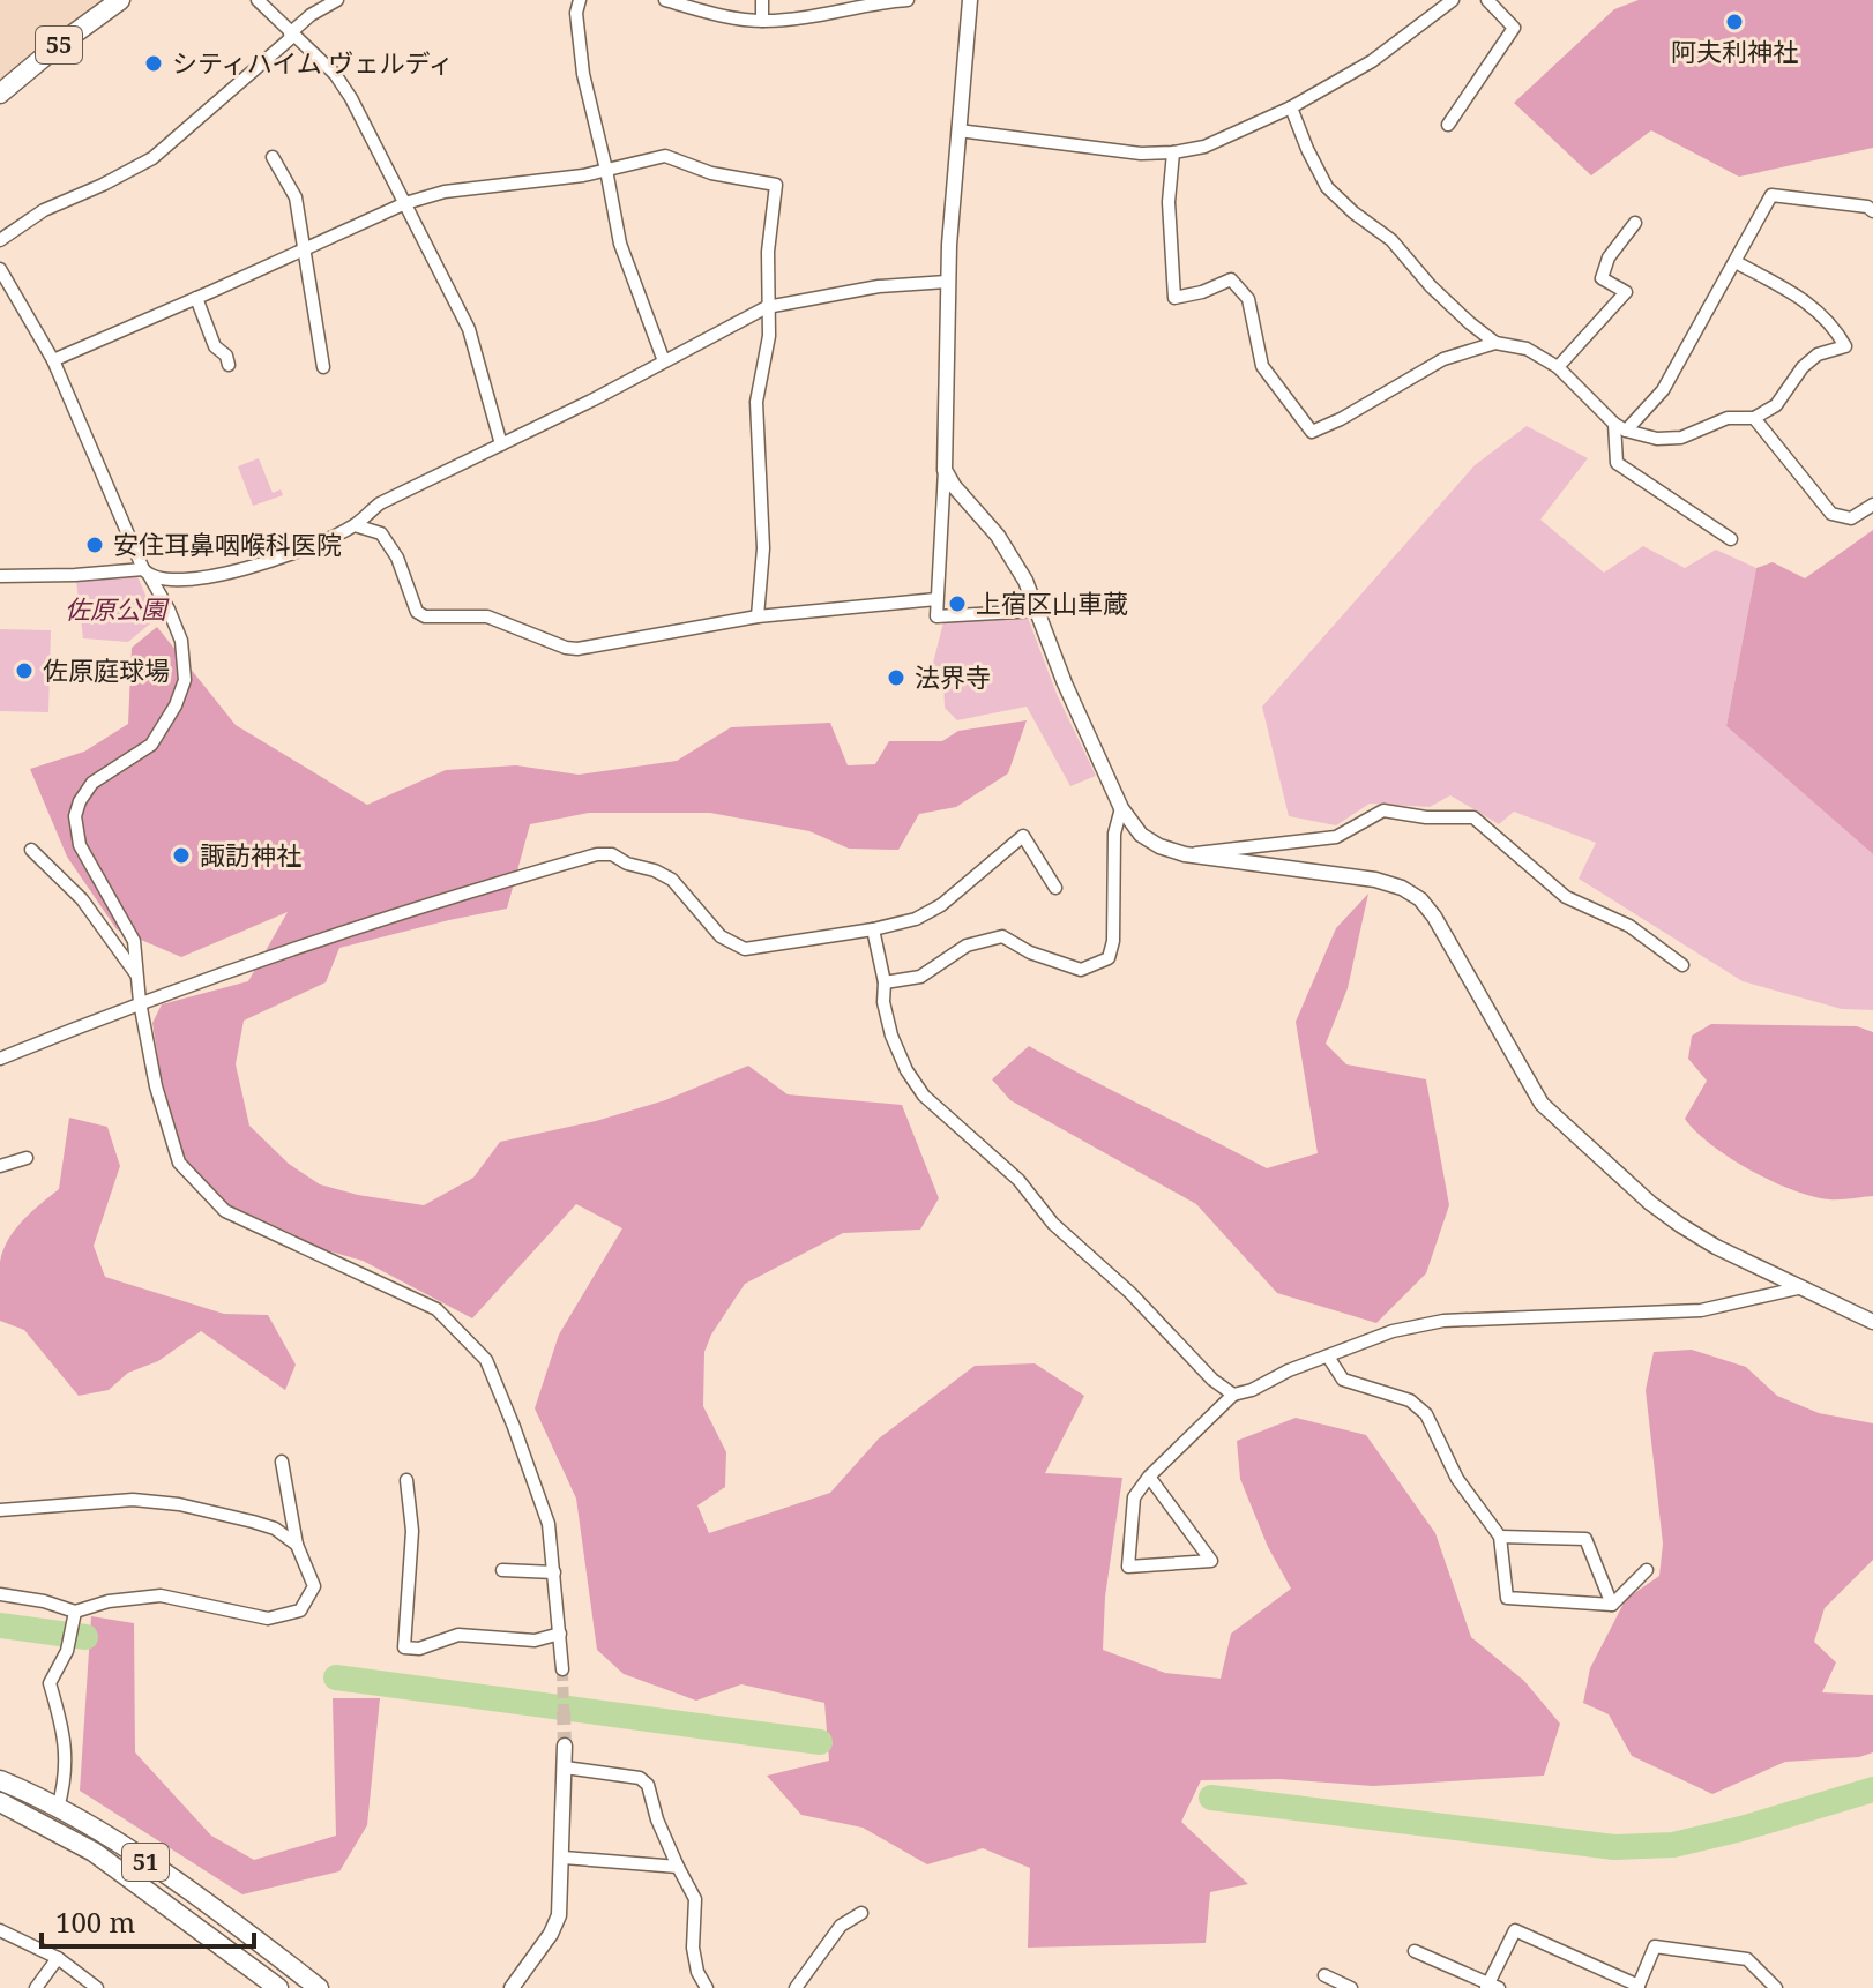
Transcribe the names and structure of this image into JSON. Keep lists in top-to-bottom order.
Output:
{
  "streets": {
    "main road": ["55", "51"]
  },
  "parks": ["佐原公園"],
  "places": [
    "阿夫利神社",
    "シティハイム ヴェルディ",
    "安住耳鼻咽喉科医院",
    "上宿区山車蔵",
    "佐原庭球場",
    "法界寺",
    "諏訪神社"
  ],
  "scale_bar": "100 m"
}
